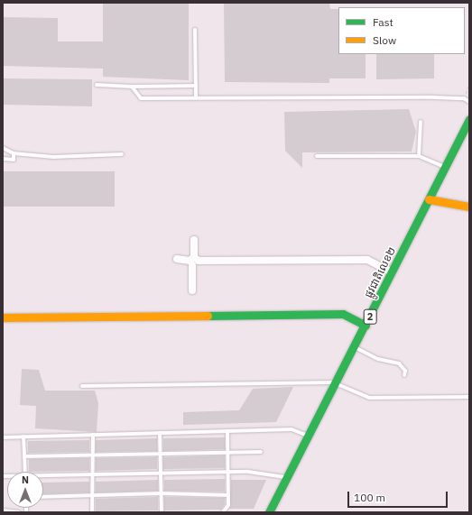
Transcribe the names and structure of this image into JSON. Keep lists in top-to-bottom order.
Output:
{
  "streets": {
    "main road": ["ផ្លូវជាតិលេខ២", "2"]
  },
  "legend": ["Fast", "Slow"],
  "scale_bar": "100 m",
  "north": "top"
}
